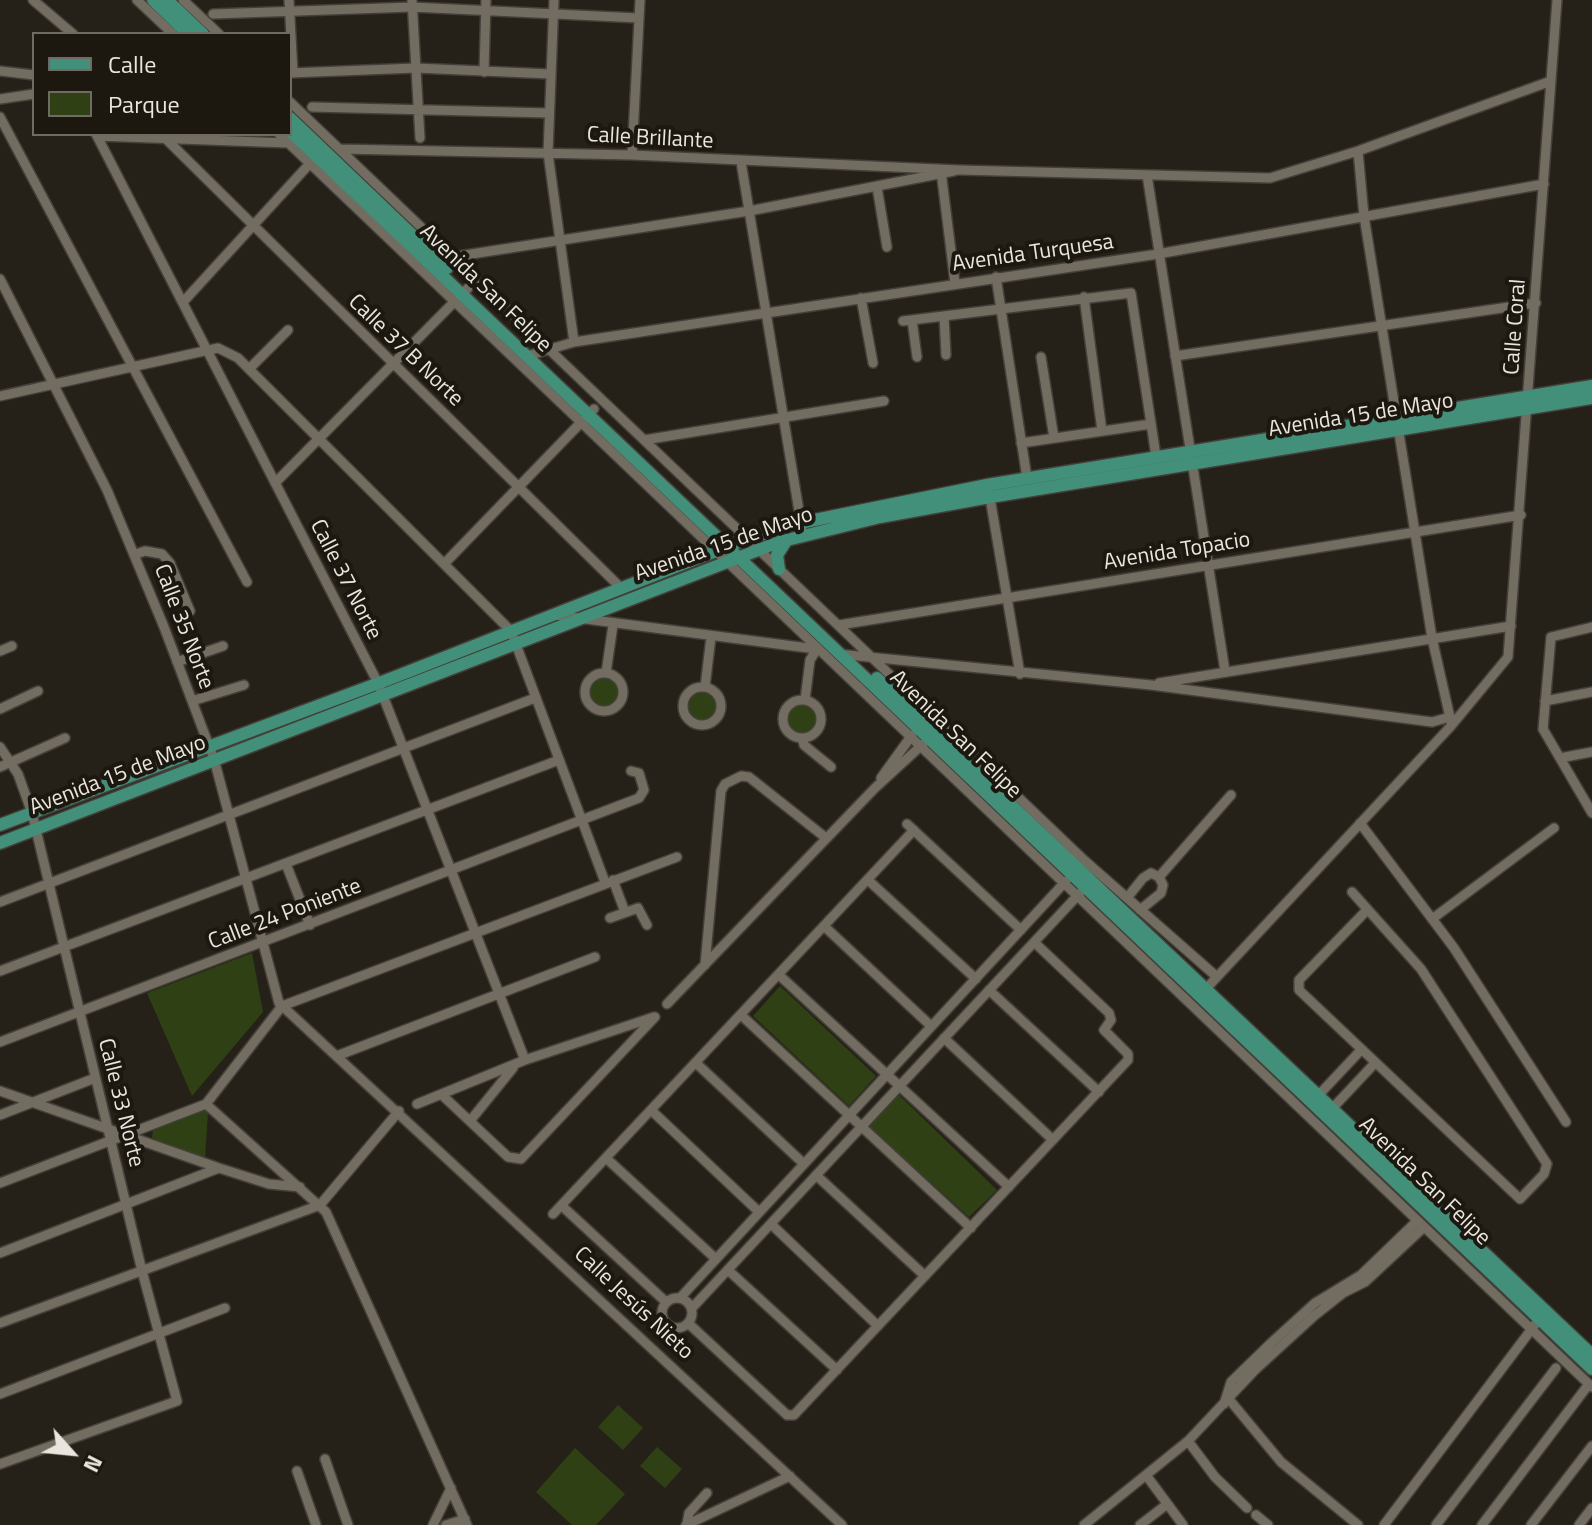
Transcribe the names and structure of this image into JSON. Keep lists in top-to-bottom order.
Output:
{
  "streets": {
    "main road": ["Avenida San Felipe", "Avenida 15 de Mayo"],
    "street": [
      "Calle Brillante",
      "Avenida Turquesa",
      "Calle Coral",
      "Calle 37 B Norte",
      "Avenida Topacio",
      "Calle 37 Norte",
      "Calle 35 Norte",
      "Calle 24 Poniente",
      "Calle 33 Norte",
      "Calle Jesús Nieto"
    ]
  },
  "crossings": [
    ["Calle Brillante", "Avenida San Felipe"],
    ["Calle Brillante", "Calle Coral"],
    ["Avenida Turquesa", "Avenida San Felipe"],
    ["Avenida Turquesa", "Calle Coral"],
    ["Avenida San Felipe", "Avenida 15 de Mayo"],
    ["Avenida San Felipe", "Avenida Topacio"],
    ["Calle Coral", "Avenida 15 de Mayo"],
    ["Calle Coral", "Avenida Topacio"],
    ["Calle 37 B Norte", "Avenida 15 de Mayo"],
    ["Avenida 15 de Mayo", "Calle 37 Norte"],
    ["Avenida 15 de Mayo", "Calle 35 Norte"],
    ["Avenida 15 de Mayo", "Calle 33 Norte"],
    ["Calle 37 Norte", "Calle 24 Poniente"],
    ["Calle 35 Norte", "Calle 24 Poniente"],
    ["Calle 35 Norte", "Calle Jesús Nieto"],
    ["Calle 24 Poniente", "Calle 33 Norte"]
  ],
  "legend": ["Calle", "Parque"],
  "north": "bottom right"
}
